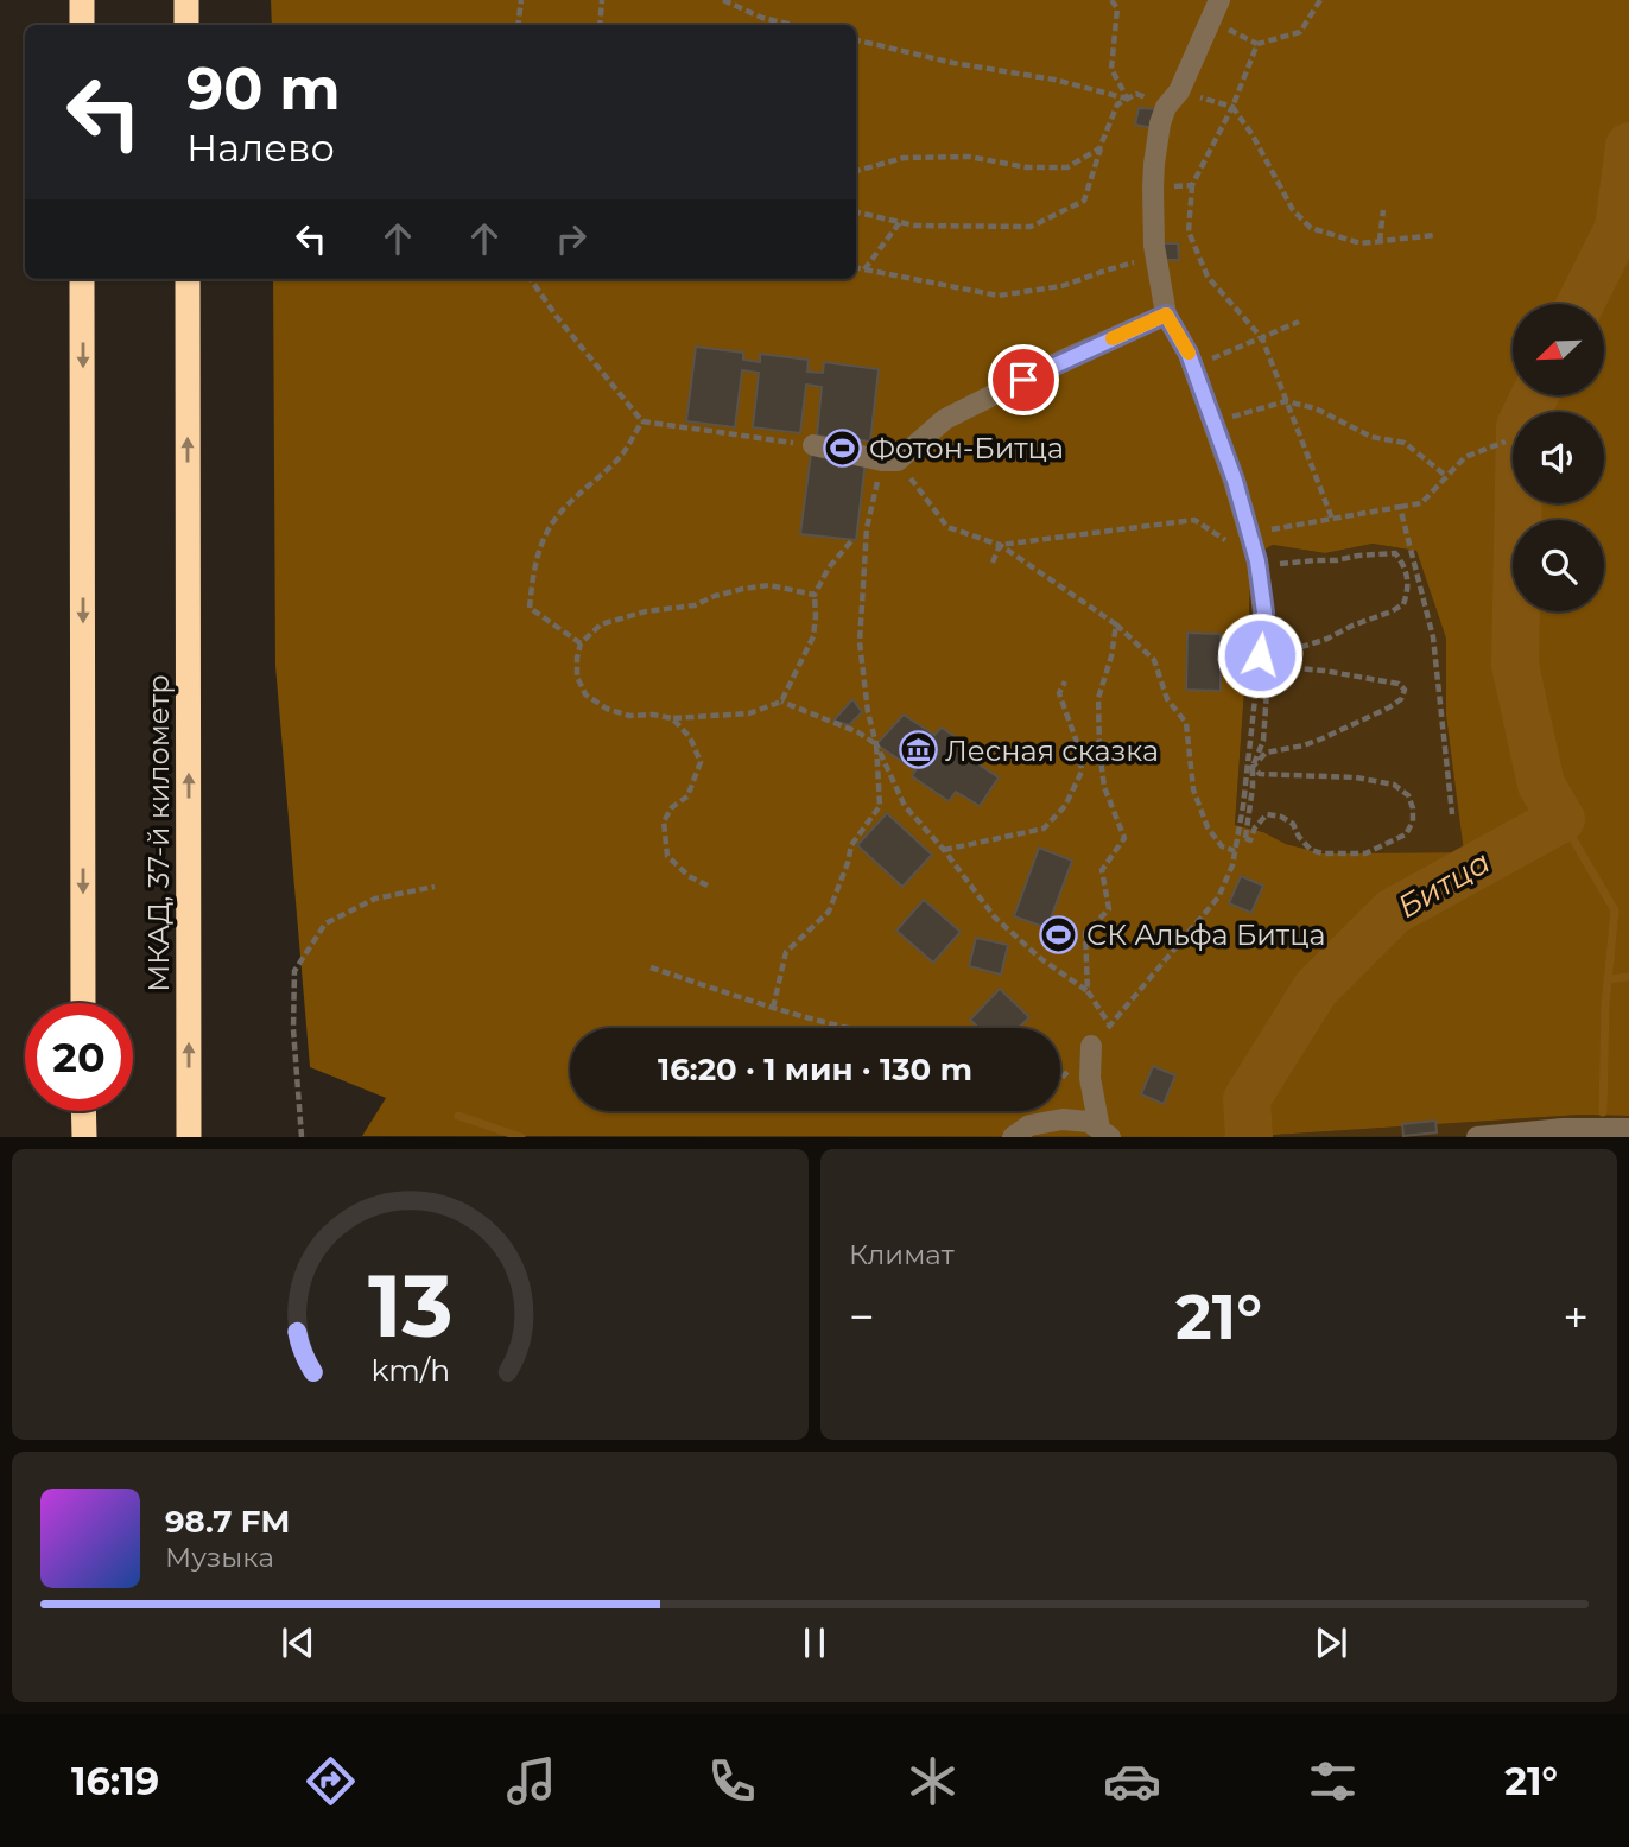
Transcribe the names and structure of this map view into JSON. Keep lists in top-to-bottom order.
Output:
{
  "streets": {
    "highway": ["МКАД, 37-й километр"]
  },
  "water": ["Битца"],
  "places": {
    "sports": ["Фотон-Битца", "СК Альфа Битца"],
    "museum": ["Лесная сказка"]
  },
  "north": "bottom left",
  "page": {
    "turn": ["90 m", "Налево"],
    "limit": "20",
    "trip": "16:20 · 1 мин · 130 m",
    "tile": "Климат",
    "heat": ["−", "21°", "+"],
    "song": ["98.7 FM", "Музыка"],
    "tabs": ["16:19", "21°"],
    "gauge": ["13", "km/h"]
  }
}
